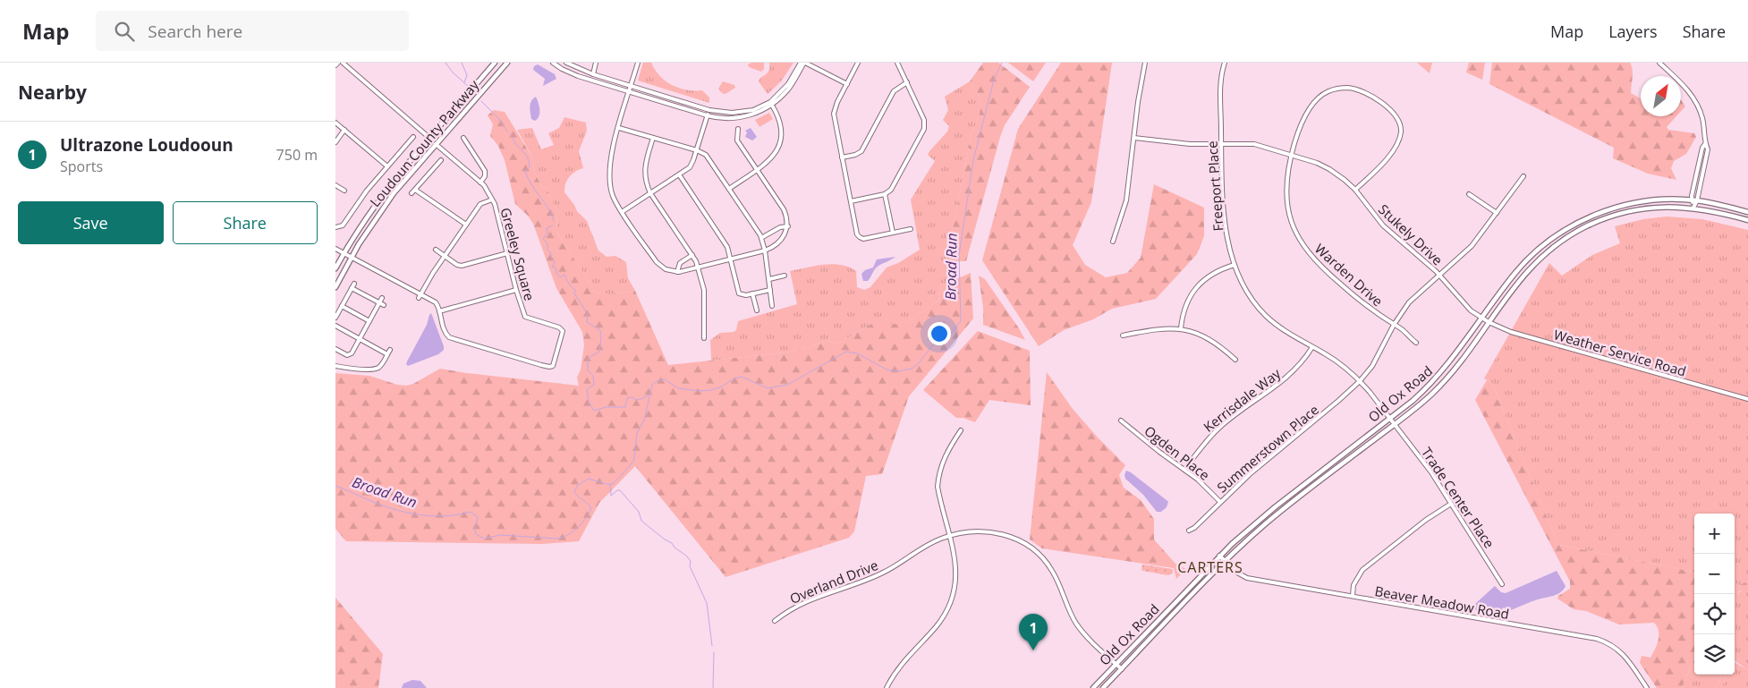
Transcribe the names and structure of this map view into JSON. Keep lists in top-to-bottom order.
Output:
{
  "streets": {
    "main road": ["Loudoun County Parkway", "Old Ox Road"],
    "street": [
      "Freeport Place",
      "Stukely Drive",
      "Greeley Square",
      "Warden Drive",
      "Weather Service Road",
      "Kerrisdale Way",
      "Summerstown Place",
      "Ogden Place",
      "Trade Center Place",
      "Overland Drive",
      "Beaver Meadow Road"
    ]
  },
  "crossings": [
    ["Loudoun County Parkway", "Greeley Square"],
    ["Freeport Place", "Stukely Drive"],
    ["Freeport Place", "Old Ox Road"],
    ["Freeport Place", "Kerrisdale Way"],
    ["Freeport Place", "Summerstown Place"],
    ["Freeport Place", "Trade Center Place"],
    ["Stukely Drive", "Warden Drive"],
    ["Stukely Drive", "Weather Service Road"],
    ["Stukely Drive", "Old Ox Road"],
    ["Stukely Drive", "Summerstown Place"],
    ["Warden Drive", "Summerstown Place"],
    ["Weather Service Road", "Old Ox Road"],
    ["Old Ox Road", "Trade Center Place"],
    ["Old Ox Road", "Overland Drive"],
    ["Old Ox Road", "Beaver Meadow Road"],
    ["Kerrisdale Way", "Ogden Place"],
    ["Summerstown Place", "Ogden Place"]
  ],
  "districts": ["CARTERS"],
  "water": ["Broad Run"],
  "north": "top right",
  "page": {
    "header": "Map",
    "search": "Search here",
    "nav": ["Map", "Layers", "Share"],
    "heading": "Nearby",
    "list": [
      {
        "mark": "1",
        "name": "Ultrazone Loudooun",
        "note": "Sports",
        "value": "750 m"
      }
    ],
    "buttons": ["Save", "Share"],
    "map_buttons": ["+", "−"],
    "pins": "1"
  }
}
